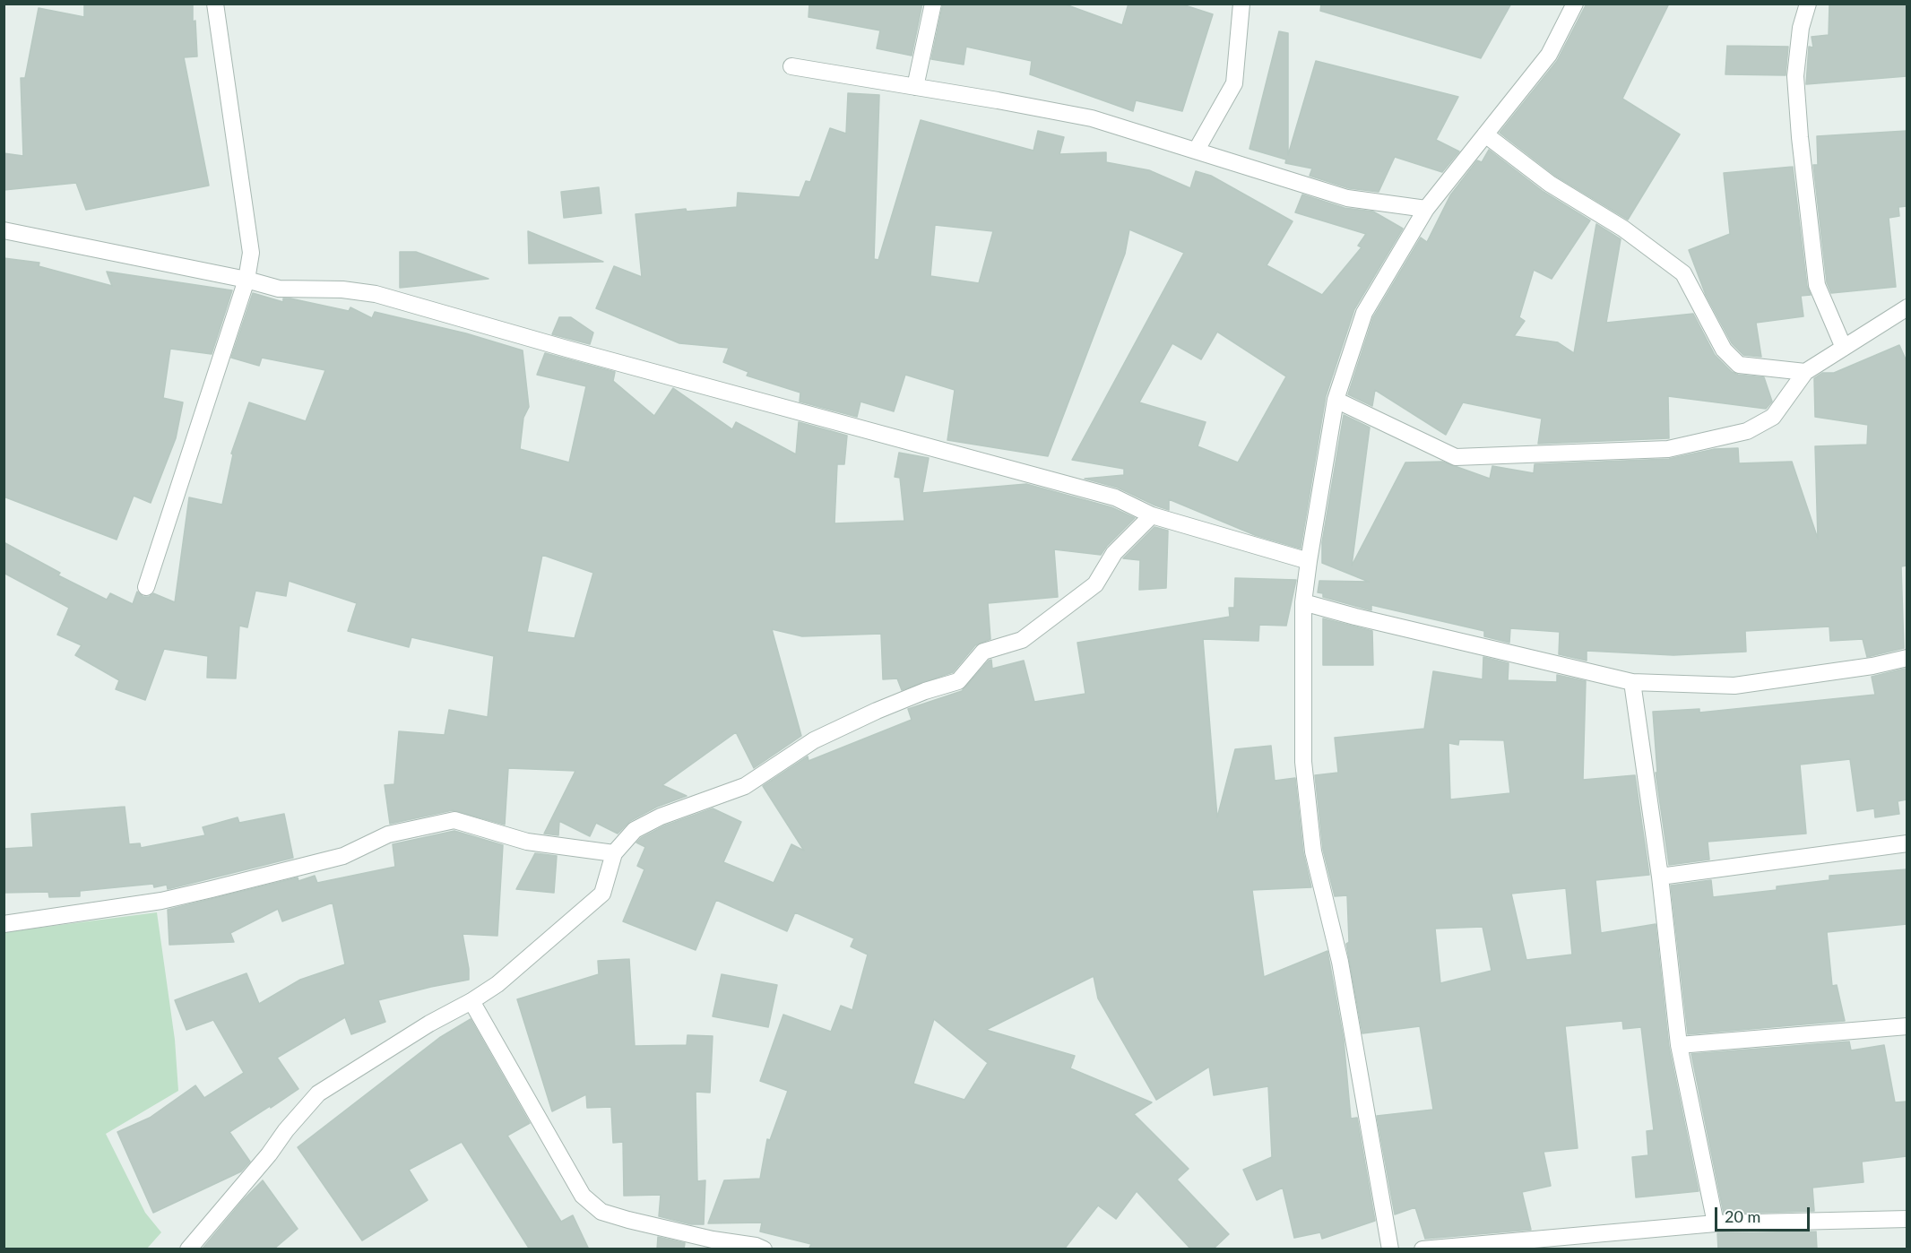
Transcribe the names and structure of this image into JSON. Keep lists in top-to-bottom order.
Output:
{
  "scale_bar": "20 m"
}
